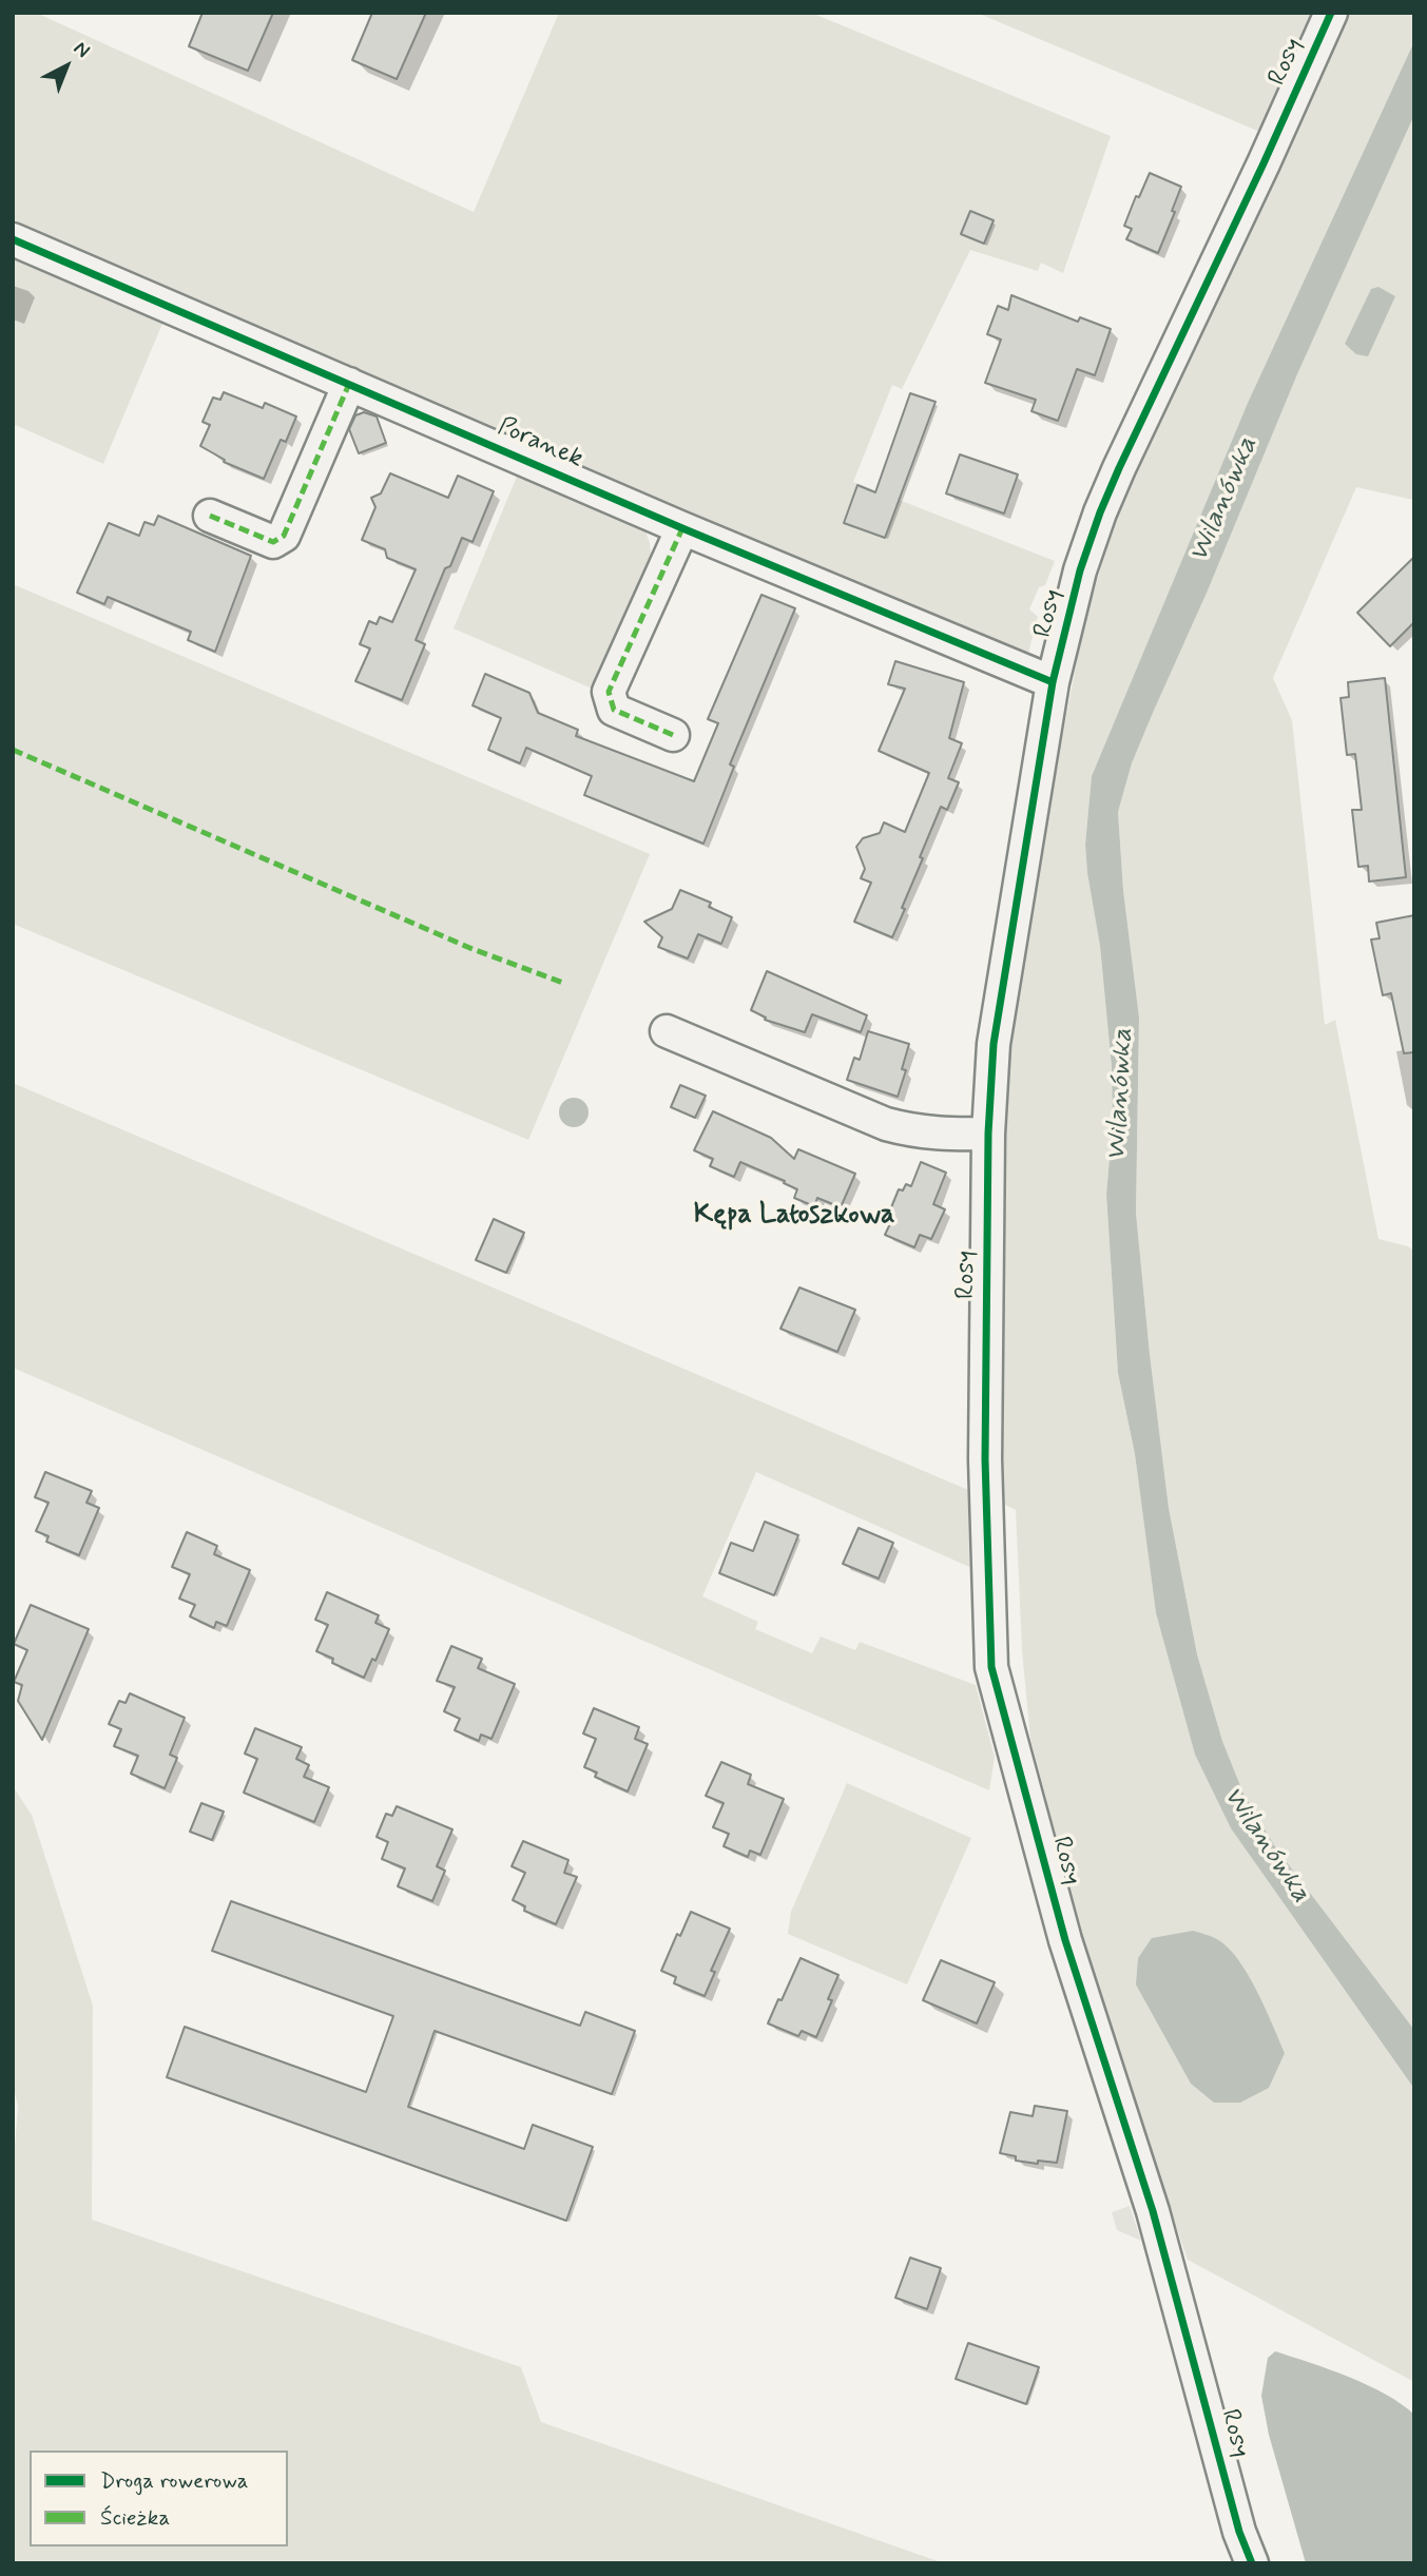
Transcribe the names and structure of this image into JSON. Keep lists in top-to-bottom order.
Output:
{
  "streets": {
    "street": ["Rosy", "Poranek"]
  },
  "crossings": [
    ["Rosy", "Poranek"]
  ],
  "districts": ["Kępa Latoszkowa"],
  "water": ["Wilanówka"],
  "legend": ["Droga rowerowa", "Ścieżka"],
  "north": "top right"
}
